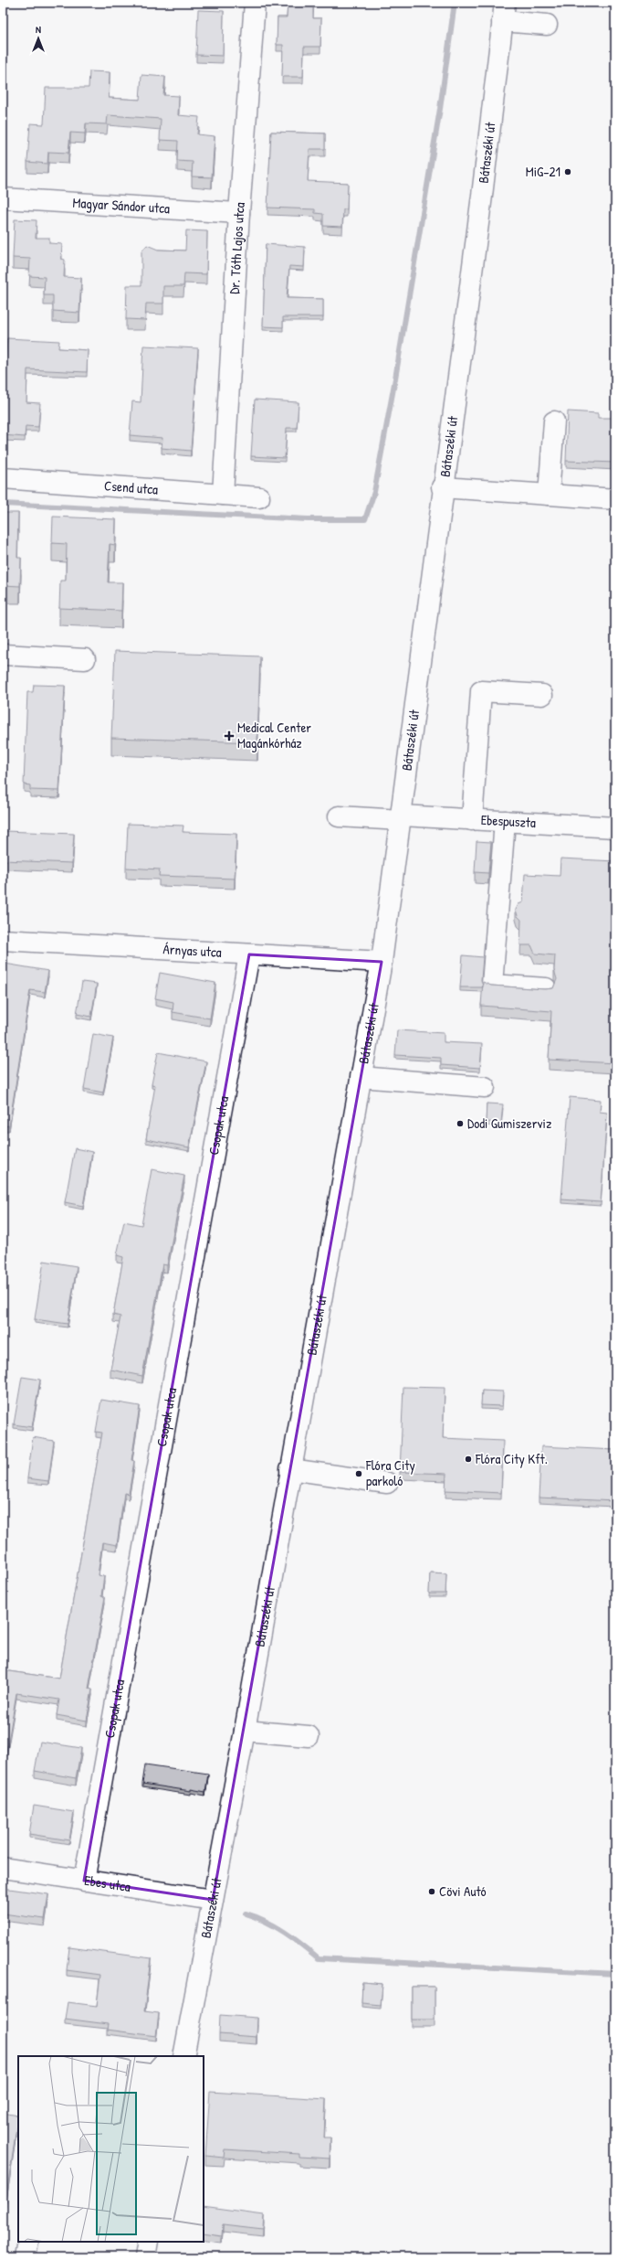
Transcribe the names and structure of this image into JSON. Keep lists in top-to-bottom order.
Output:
{
  "streets": {
    "street": [
      "Bátaszéki út",
      "Magyar Sándor utca",
      "Dr. Tóth Lajos utca",
      "Csend utca",
      "Ebespuszta",
      "Árnyas utca",
      "Csopak utca",
      "Ebes utca"
    ]
  },
  "crossings": [
    ["Bátaszéki út", "Ebespuszta"],
    ["Bátaszéki út", "Árnyas utca"],
    ["Bátaszéki út", "Ebes utca"],
    ["Magyar Sándor utca", "Dr. Tóth Lajos utca"],
    ["Dr. Tóth Lajos utca", "Csend utca"],
    ["Árnyas utca", "Csopak utca"],
    ["Csopak utca", "Ebes utca"]
  ],
  "places": {
    "other": [
      "MiG–21",
      "Dodi Gumiszerviz",
      "Flóra City Kft.",
      "Flóra City parkoló",
      "Cövi Autó"
    ],
    "health": ["Medical Center Magánkórház"]
  },
  "north": "top"
}
